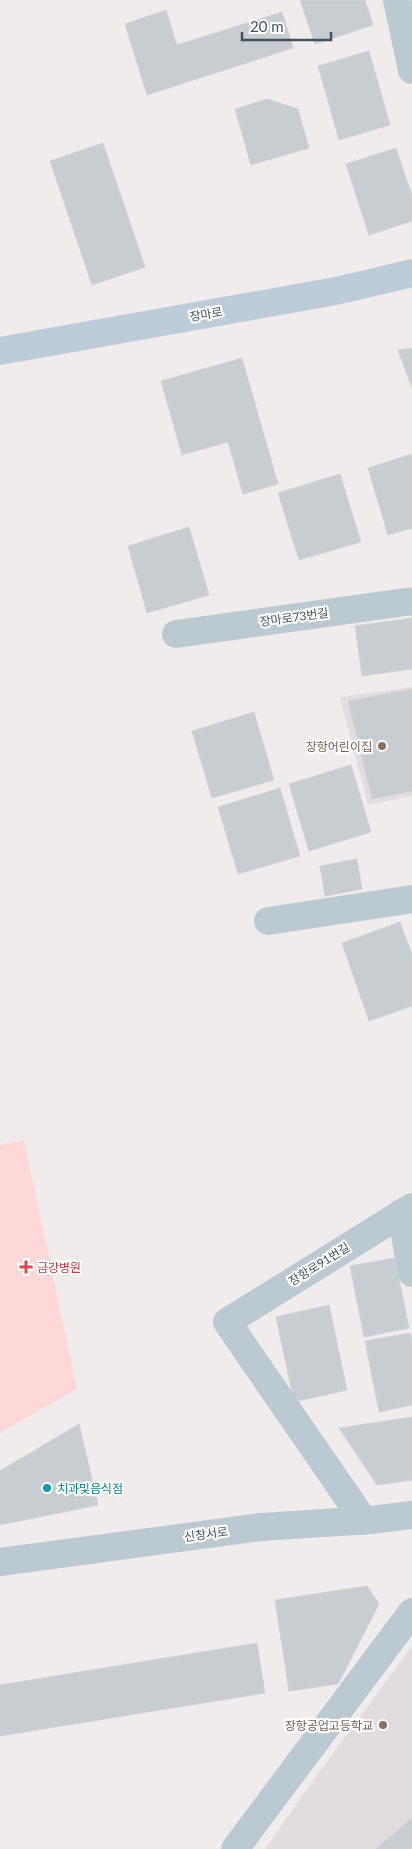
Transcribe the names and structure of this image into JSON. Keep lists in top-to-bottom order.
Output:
{
  "streets": {
    "main road": ["장마로"],
    "street": ["장마로73번길", "장항로91번길", "신창서로"]
  },
  "crossings": [
    ["장항로91번길", "신창서로"]
  ],
  "places": {
    "other": ["장항어린이집", "치과및음식점", "장항공업고등학교"],
    "health": ["금강병원"]
  },
  "scale_bar": "20 m"
}
